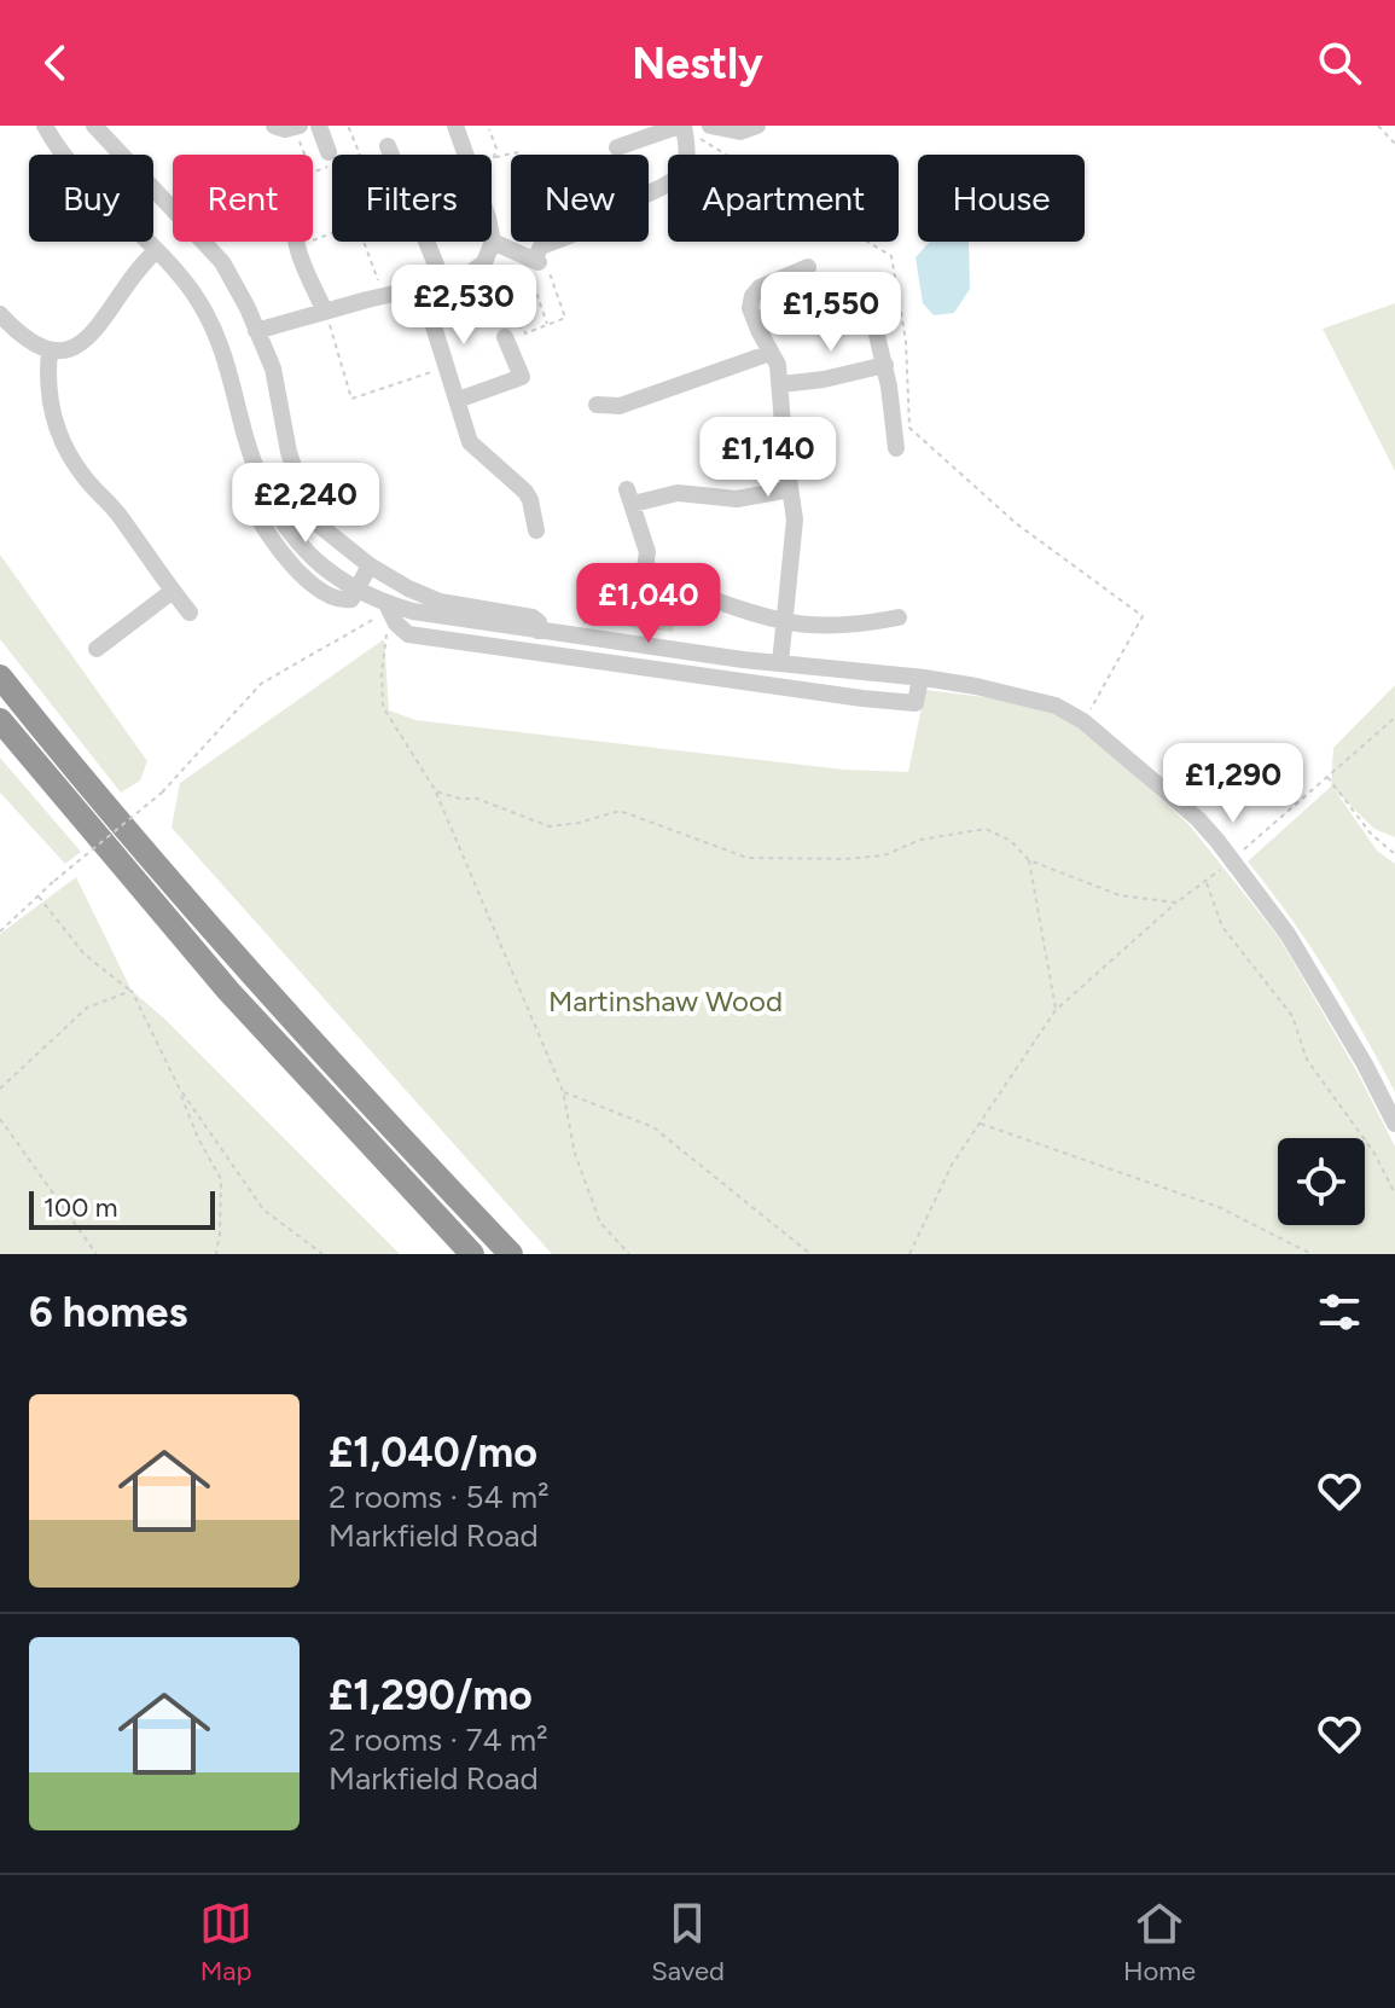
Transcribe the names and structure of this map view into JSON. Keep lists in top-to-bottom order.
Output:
{
  "parks": ["Martinshaw Wood"],
  "scale_bar": "100 m",
  "page": {
    "header": "Nestly",
    "chip": [
      "Buy",
      "Rent",
      "Filters",
      "New",
      "Apartment",
      "House"
    ],
    "price": [
      "£2,530",
      "£1,550",
      "£1,140",
      "£2,240",
      "£1,040",
      "£1,290"
    ],
    "scale": "100 m",
    "heading": "6 homes",
    "list": [
      {
        "name": "£1,040/mo",
        "note": "2 rooms · 54 m² · Markfield Road"
      },
      {
        "name": "£1,290/mo",
        "note": "2 rooms · 74 m² · Markfield Road"
      }
    ],
    "tabs": ["Map", "Saved", "Home"]
  }
}
